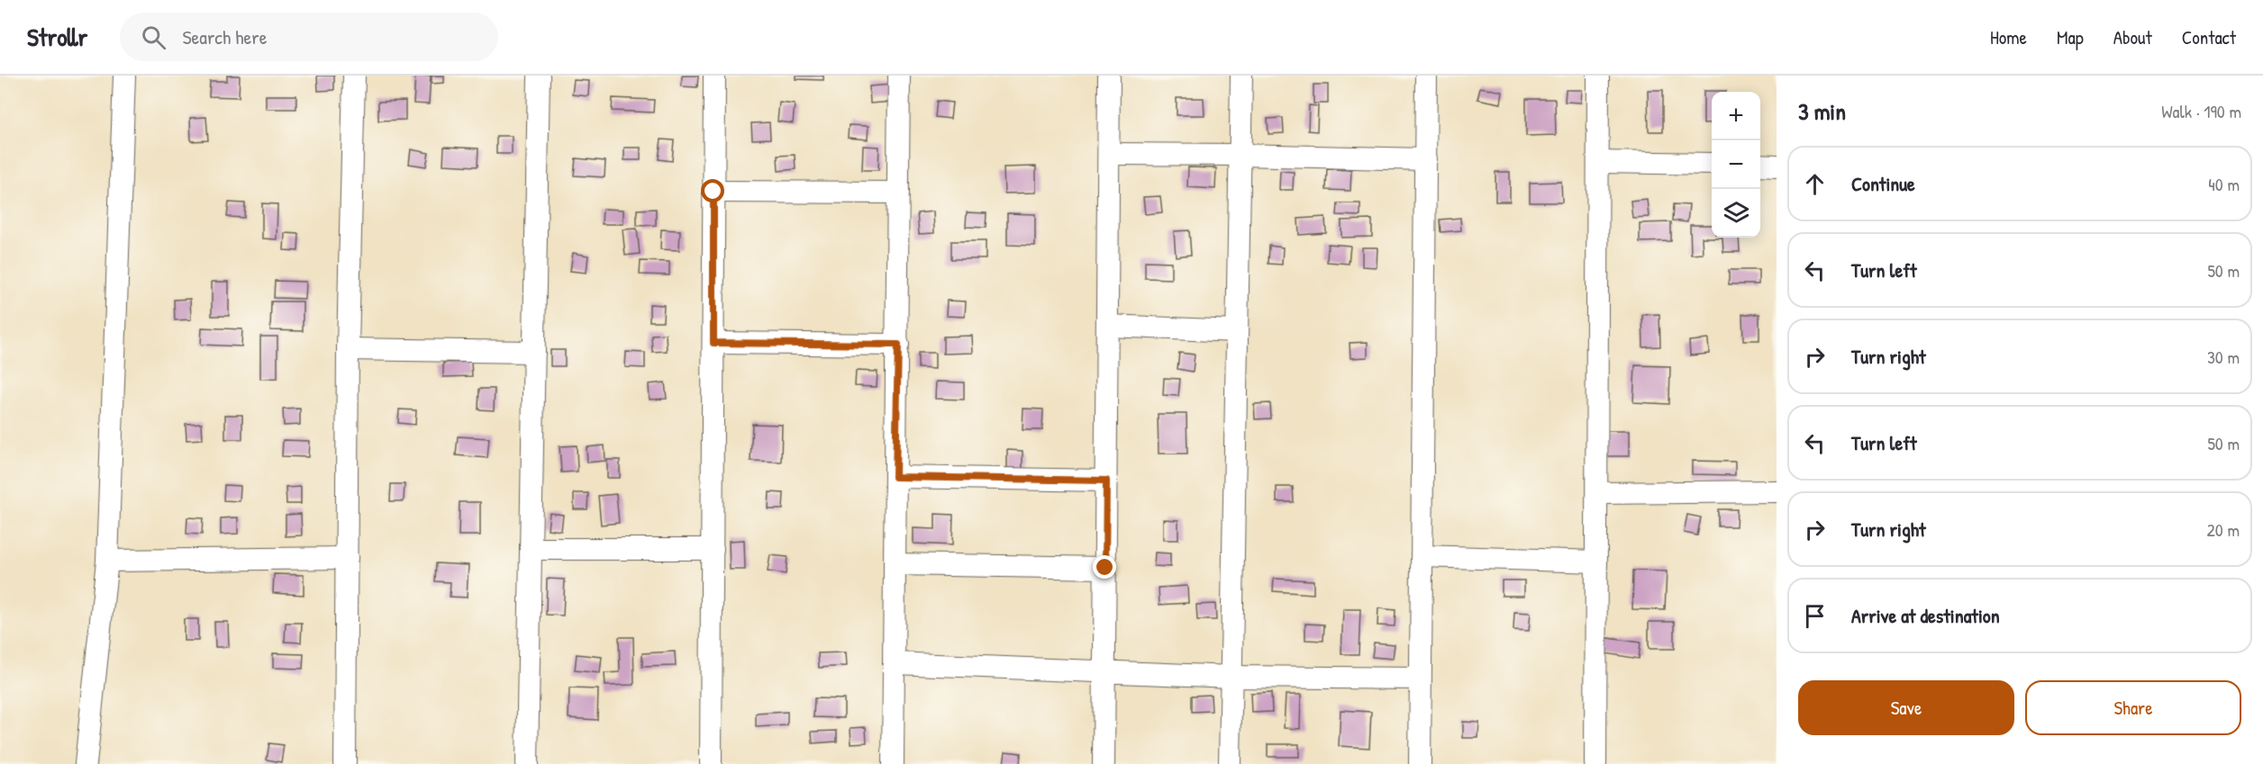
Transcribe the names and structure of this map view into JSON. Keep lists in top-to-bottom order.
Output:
{
  "page": {
    "header": "Strollr",
    "search": "Search here",
    "nav": [
      "Home",
      "Map",
      "About",
      "Contact"
    ],
    "heading": ["3 min", "Walk · 190 m"],
    "map_buttons": ["+", "−"],
    "list": [
      ["Continue", "40 m"],
      ["Turn left", "50 m"],
      ["Turn right", "30 m"],
      ["Turn left", "50 m"],
      ["Turn right", "20 m"],
      "Arrive at destination"
    ],
    "buttons": ["Save", "Share"]
  }
}
